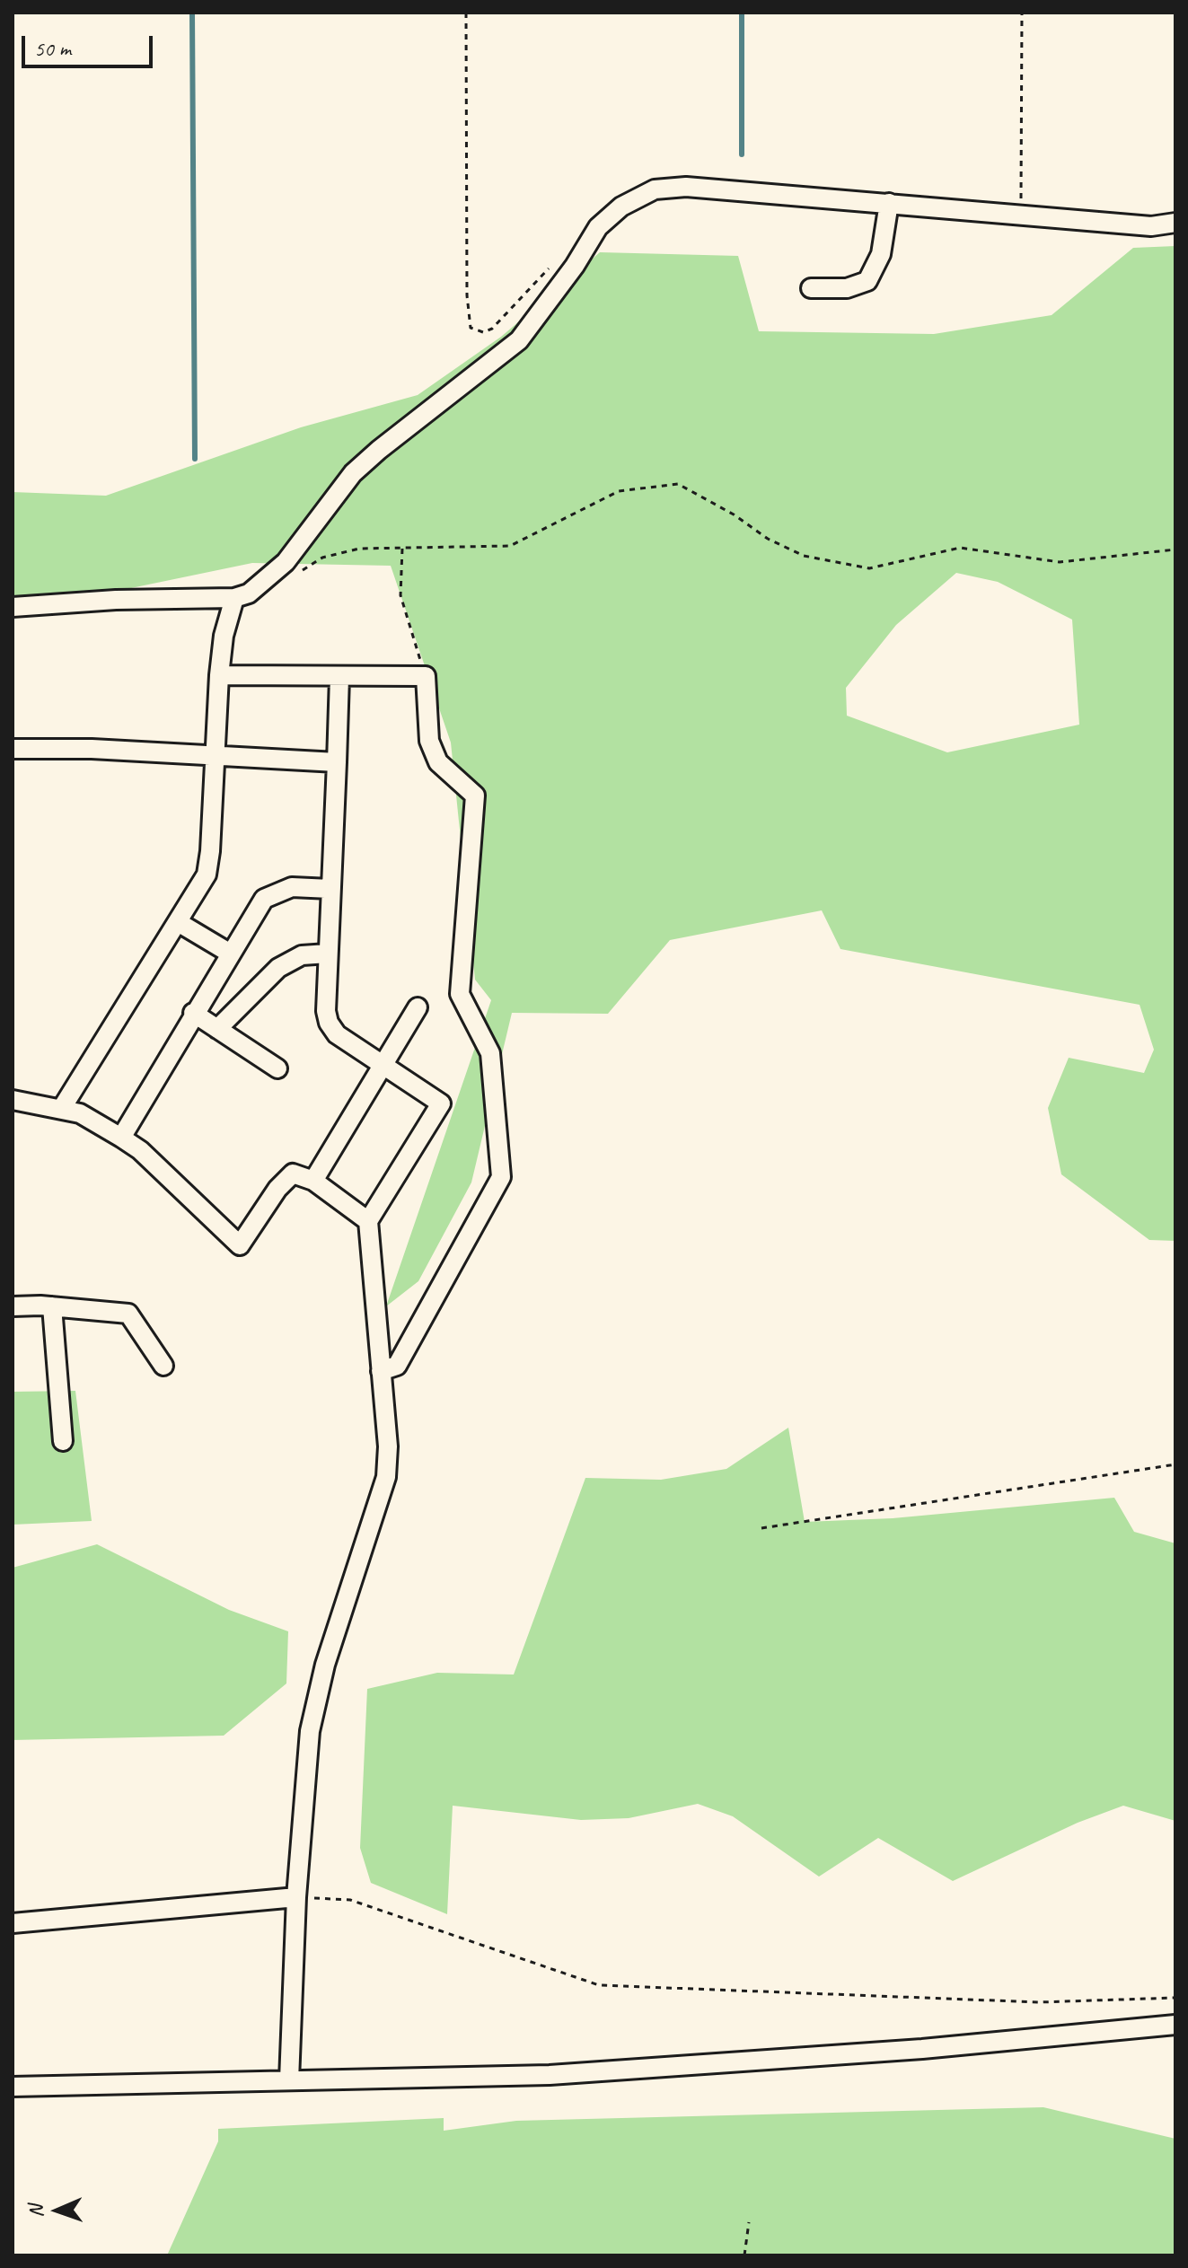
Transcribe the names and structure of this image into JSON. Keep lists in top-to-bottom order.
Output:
{
  "scale_bar": "50 m",
  "north": "left"
}
